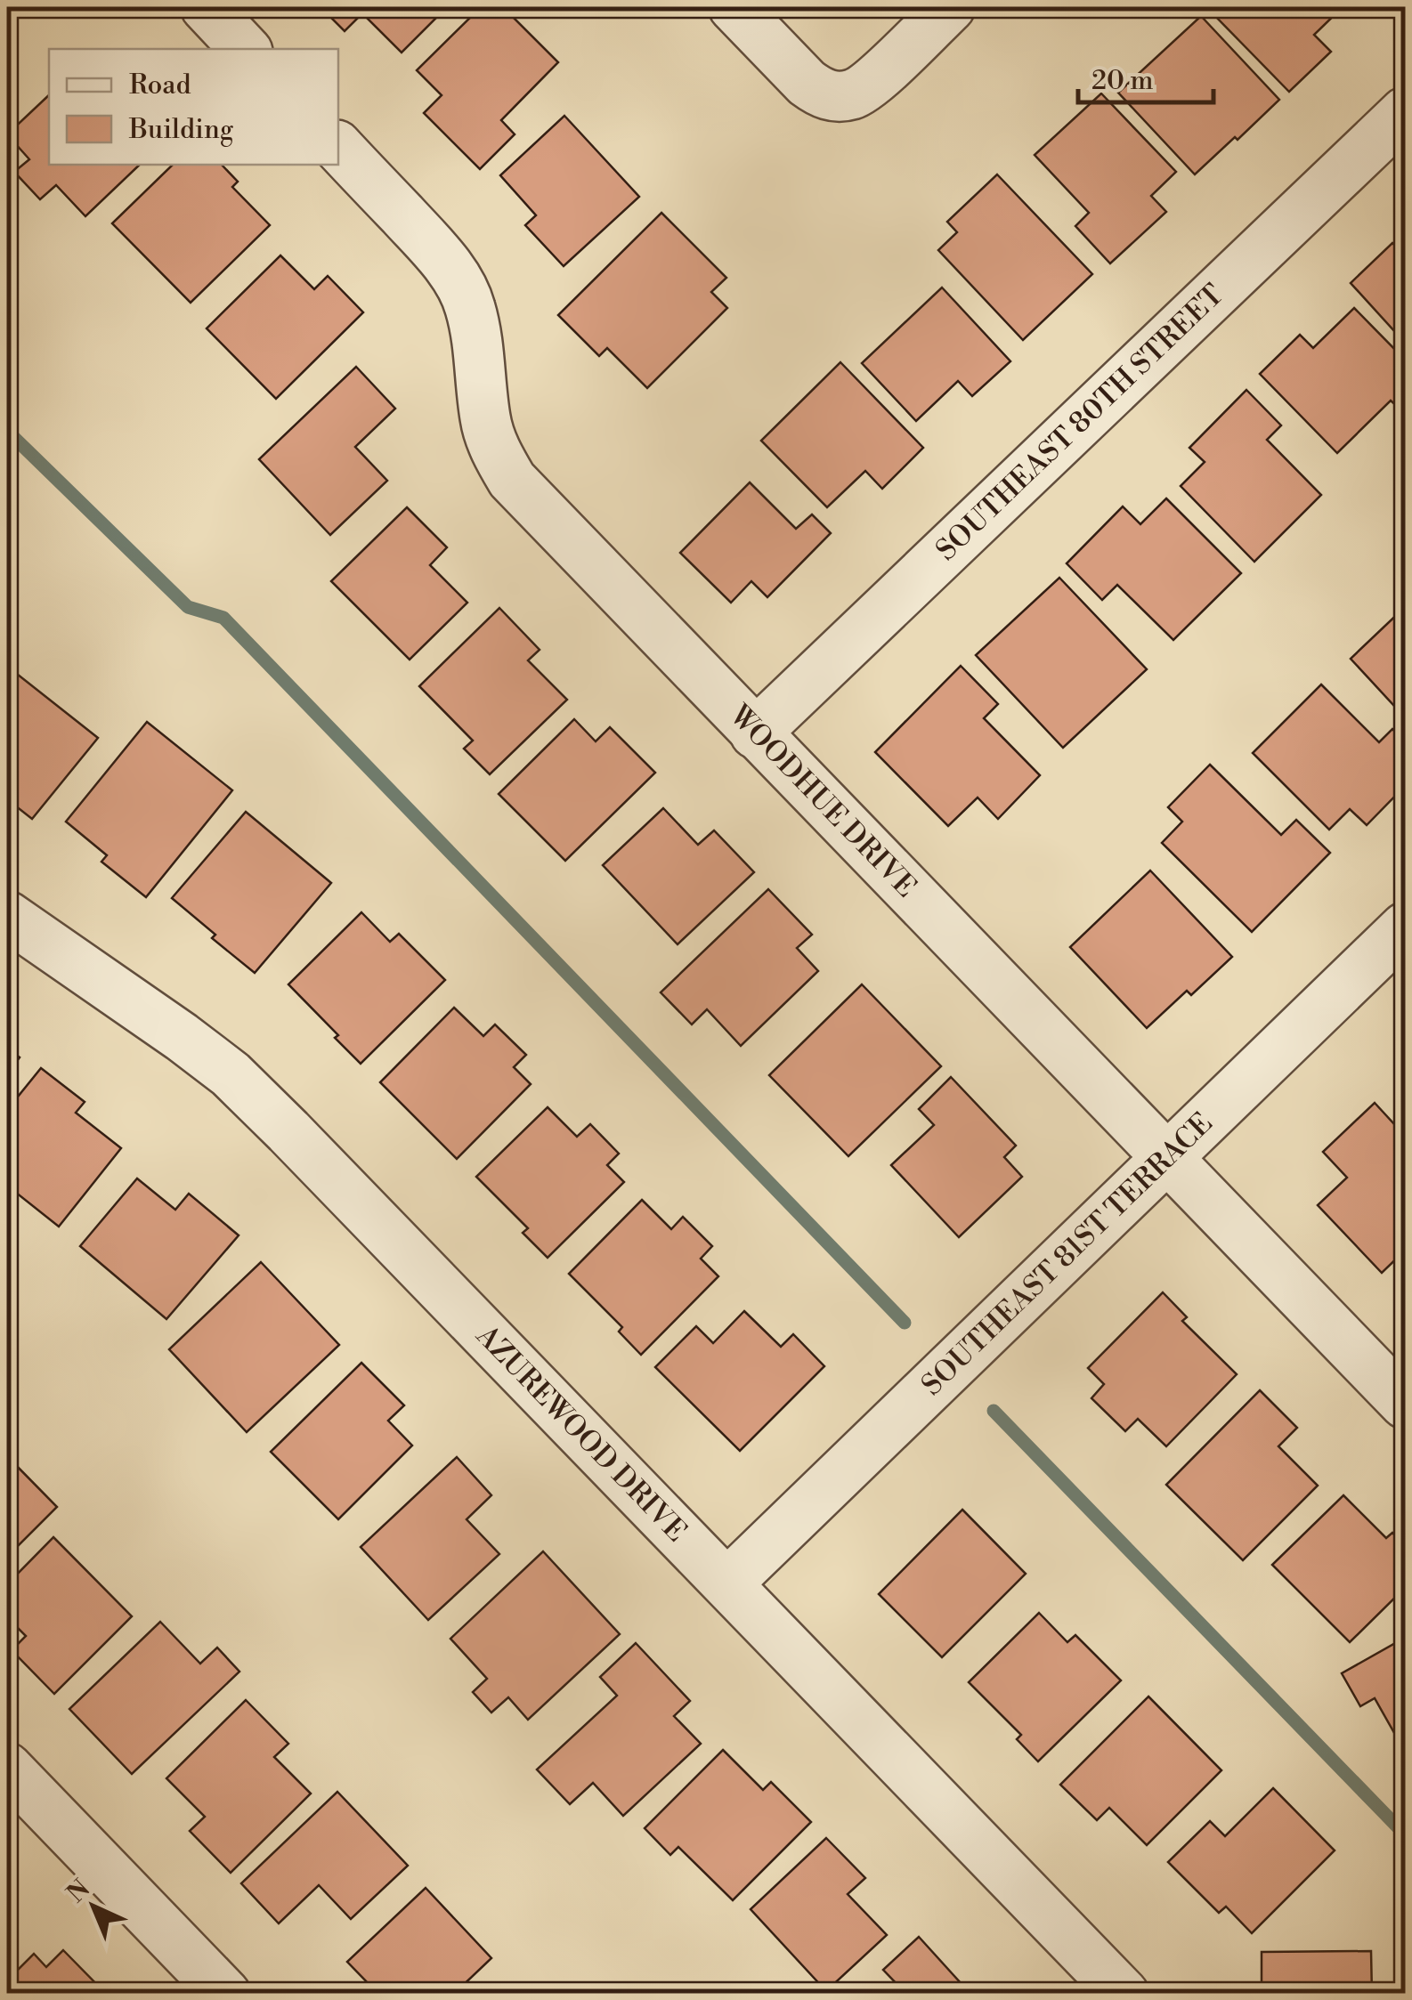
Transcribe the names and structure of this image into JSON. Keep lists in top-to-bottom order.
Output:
{
  "streets": {
    "street": [
      "SOUTHEAST 80TH STREET",
      "WOODHUE DRIVE",
      "SOUTHEAST 81ST TERRACE",
      "AZUREWOOD DRIVE"
    ]
  },
  "crossings": [
    ["SOUTHEAST 80TH STREET", "WOODHUE DRIVE"],
    ["WOODHUE DRIVE", "SOUTHEAST 81ST TERRACE"],
    ["SOUTHEAST 81ST TERRACE", "AZUREWOOD DRIVE"]
  ],
  "legend": ["Road", "Building"],
  "scale_bar": "20 m",
  "north": "top left"
}
